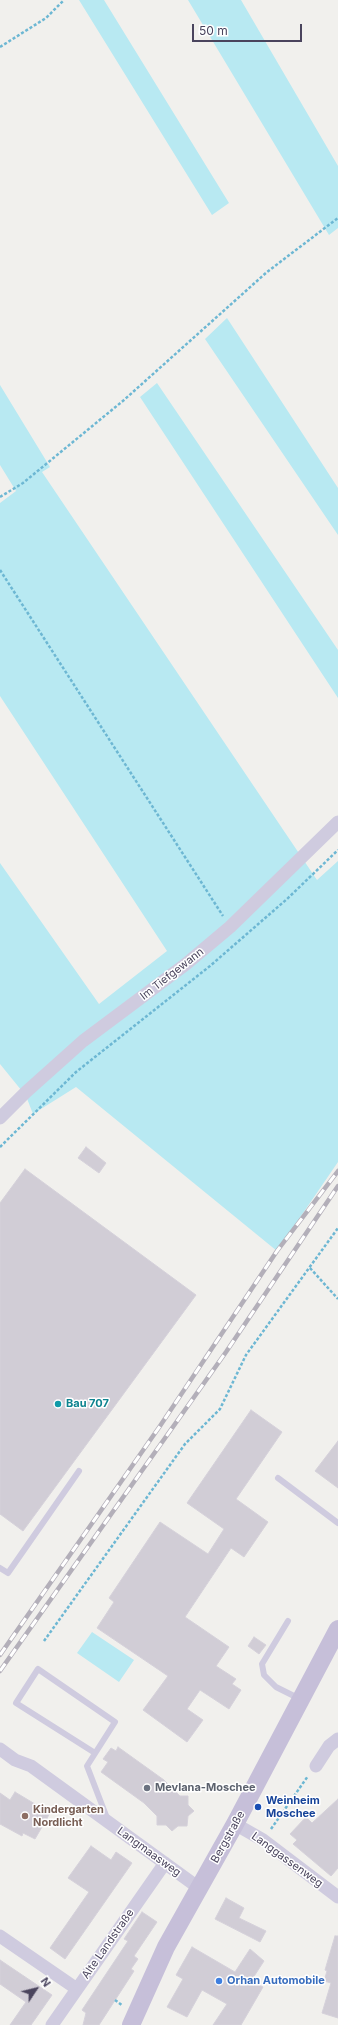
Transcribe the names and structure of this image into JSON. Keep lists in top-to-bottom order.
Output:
{
  "streets": {
    "main road": ["Bergstraße"],
    "street": [
      "Im Tiefgewann",
      "Langmaasweg",
      "Langgassenweg",
      "Alte Landstraße"
    ]
  },
  "crossings": [
    ["Bergstraße", "Langmaasweg"],
    ["Bergstraße", "Langgassenweg"],
    ["Langmaasweg", "Alte Landstraße"]
  ],
  "places": [
    "Bau 707",
    "Mevlana-Moschee",
    "Weinheim Moschee",
    "Kindergarten Nordlicht",
    "Orhan Automobile"
  ],
  "scale_bar": "50 m",
  "north": "top right"
}
